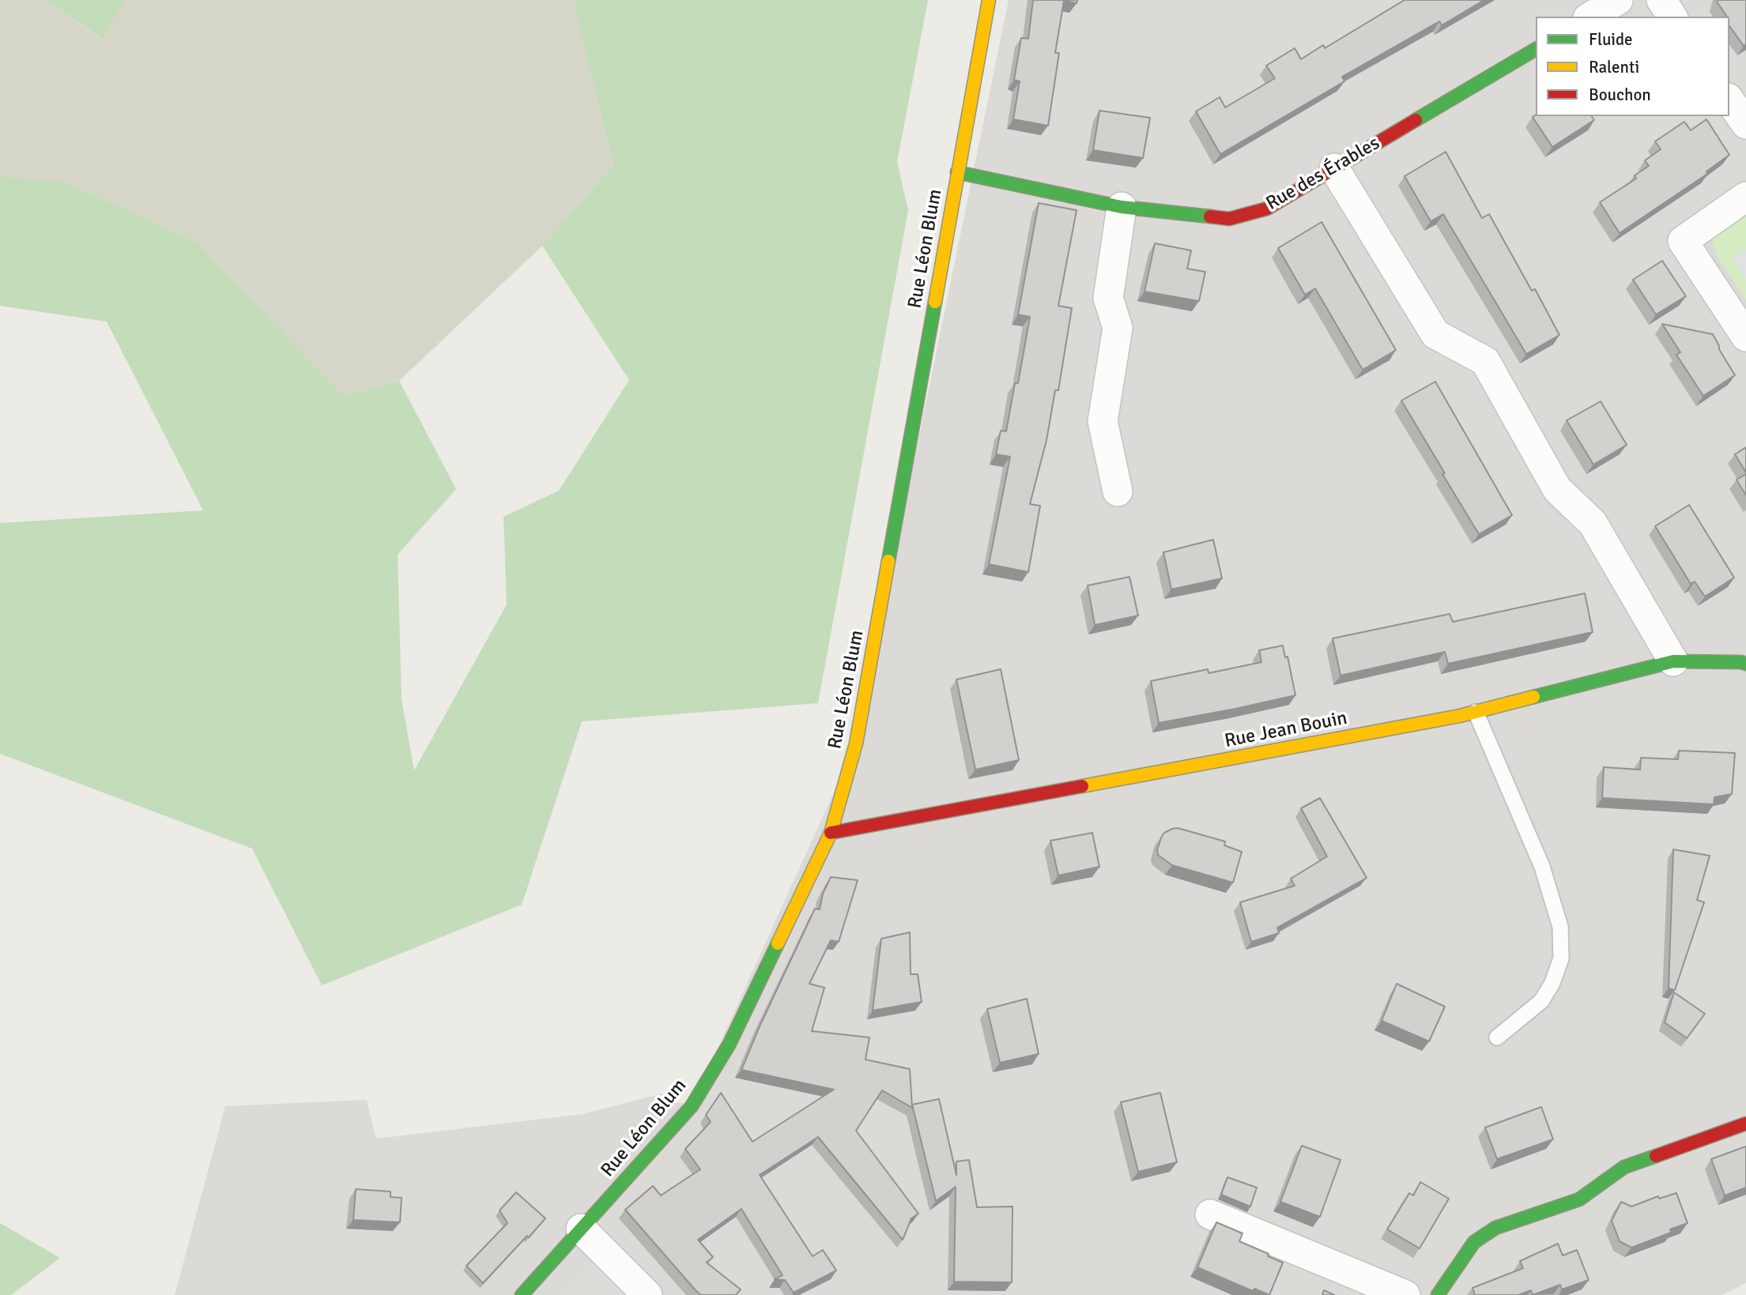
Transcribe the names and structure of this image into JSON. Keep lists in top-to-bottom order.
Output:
{
  "streets": {
    "street": ["Rue des Érables", "Rue Léon Blum", "Rue Jean Bouin"]
  },
  "crossings": [
    ["Rue des Érables", "Rue Léon Blum"],
    ["Rue Léon Blum", "Rue Jean Bouin"]
  ],
  "legend": ["Fluide", "Ralenti", "Bouchon"]
}
